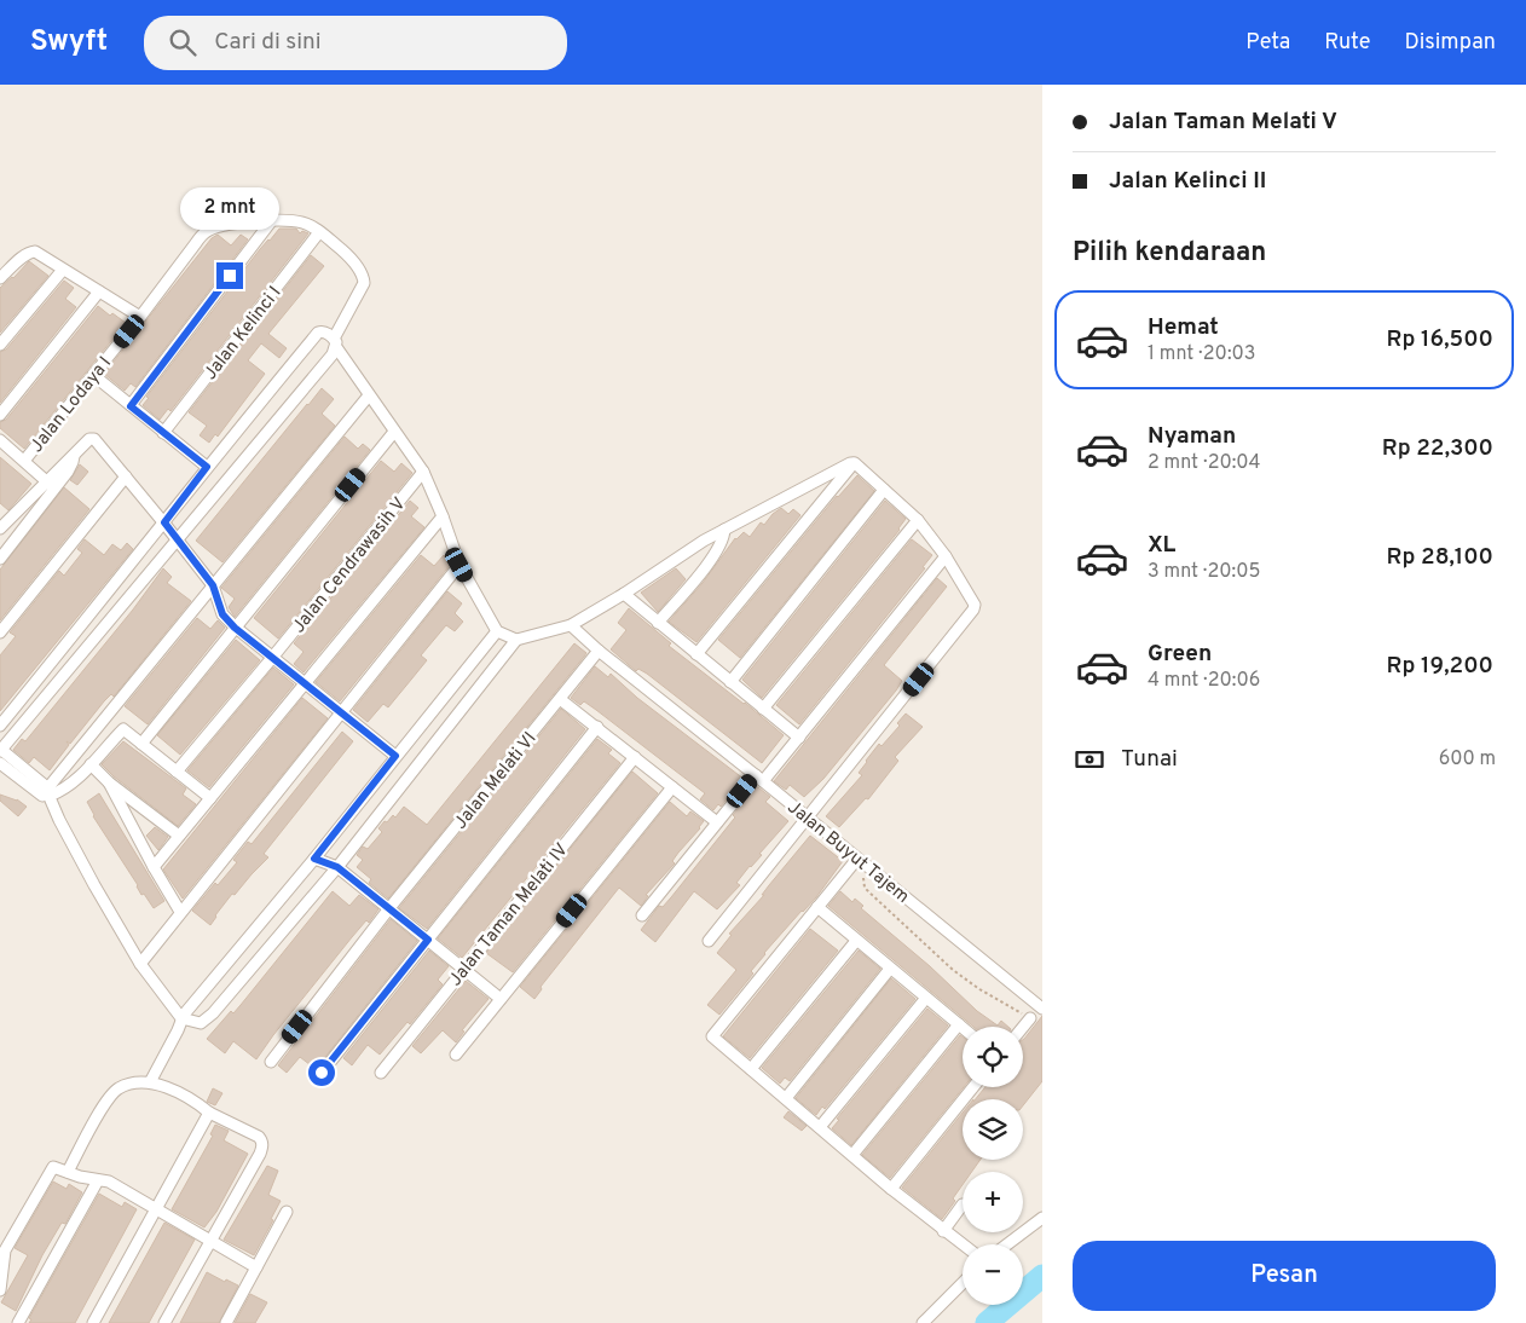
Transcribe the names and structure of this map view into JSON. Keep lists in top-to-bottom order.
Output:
{
  "streets": {
    "street": [
      "Jalan Kelinci I",
      "Jalan Lodaya I",
      "Jalan Cendrawasih V",
      "Jalan Melati VI",
      "Jalan Buyut Tajem",
      "Jalan Taman Melati IV"
    ]
  },
  "crossings": [
    ["Jalan Melati VI", "Jalan Buyut Tajem"]
  ],
  "page": {
    "header": "Swyft",
    "search": "Cari di sini",
    "nav": ["Peta", "Rute", "Disimpan"],
    "banner": ["Jalan Taman Melati V", "Jalan Kelinci II"],
    "bubble": "2 mnt",
    "heading": "Pilih kendaraan",
    "list": [
      {
        "name": "Hemat",
        "note": "1 mnt · 20:03",
        "value": "Rp 16,500"
      },
      {
        "name": "Nyaman",
        "note": "2 mnt · 20:04",
        "value": "Rp 22,300"
      },
      {
        "name": "XL",
        "note": "3 mnt · 20:05",
        "value": "Rp 28,100"
      },
      {
        "name": "Green",
        "note": "4 mnt · 20:06",
        "value": "Rp 19,200"
      }
    ],
    "pay": ["Tunai", "600 m"],
    "map_buttons": ["+", "−"],
    "buttons": "Pesan"
  }
}
